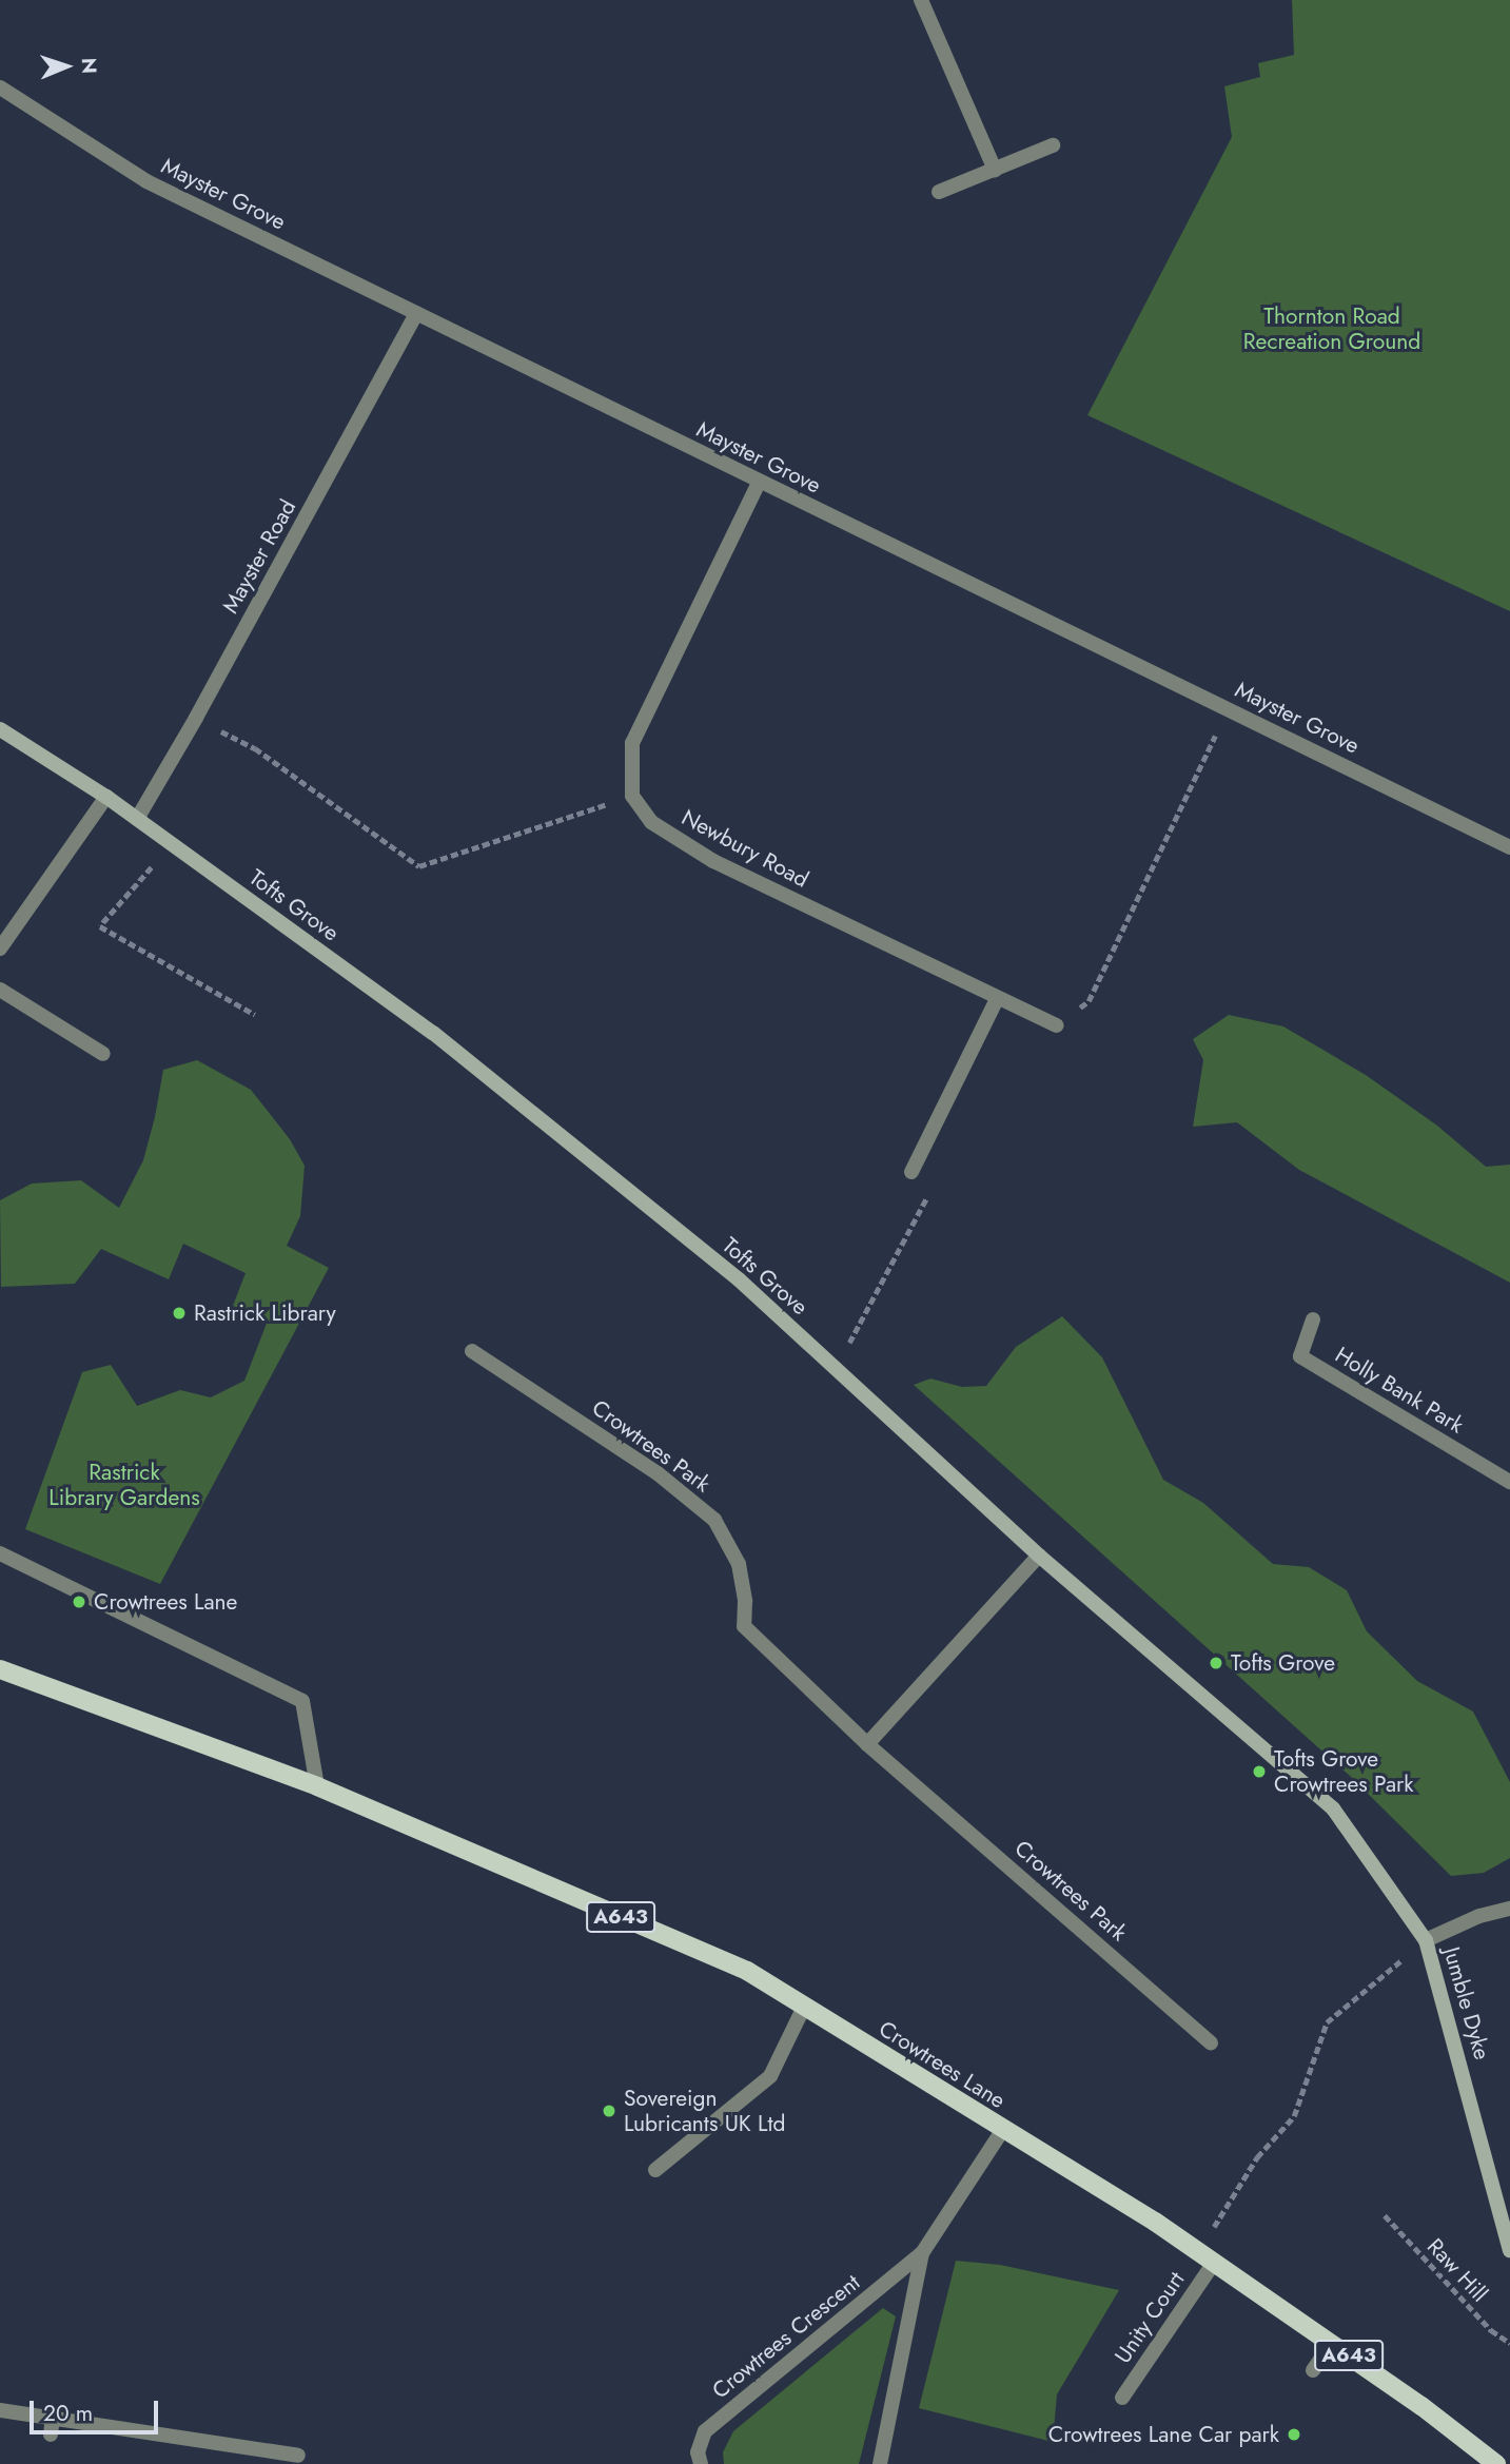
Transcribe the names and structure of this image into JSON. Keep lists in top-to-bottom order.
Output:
{
  "streets": {
    "main road": ["A643", "Crowtrees Lane"],
    "street": [
      "Mayster Grove",
      "Mayster Road",
      "Newbury Road",
      "Tofts Grove",
      "Holly Bank Park",
      "Crowtrees Park",
      "Jumble Dyke",
      "Unity Court",
      "Crowtrees Crescent"
    ],
    "path": ["Raw Hill"]
  },
  "crossings": [
    ["Mayster Grove", "Mayster Road"],
    ["Mayster Road", "Tofts Grove"],
    ["Tofts Grove", "Jumble Dyke"],
    ["Crowtrees Lane", "Unity Court"],
    ["Crowtrees Lane", "Crowtrees Crescent"]
  ],
  "parks": ["Thornton Road Recreation Ground", "Rastrick Library Gardens"],
  "places": [
    "Rastrick Library",
    "Crowtrees Lane",
    "Tofts Grove",
    "Tofts Grove Crowtrees Park",
    "Sovereign Lubricants UK Ltd",
    "Crowtrees Lane Car park"
  ],
  "scale_bar": "20 m",
  "north": "right"
}
